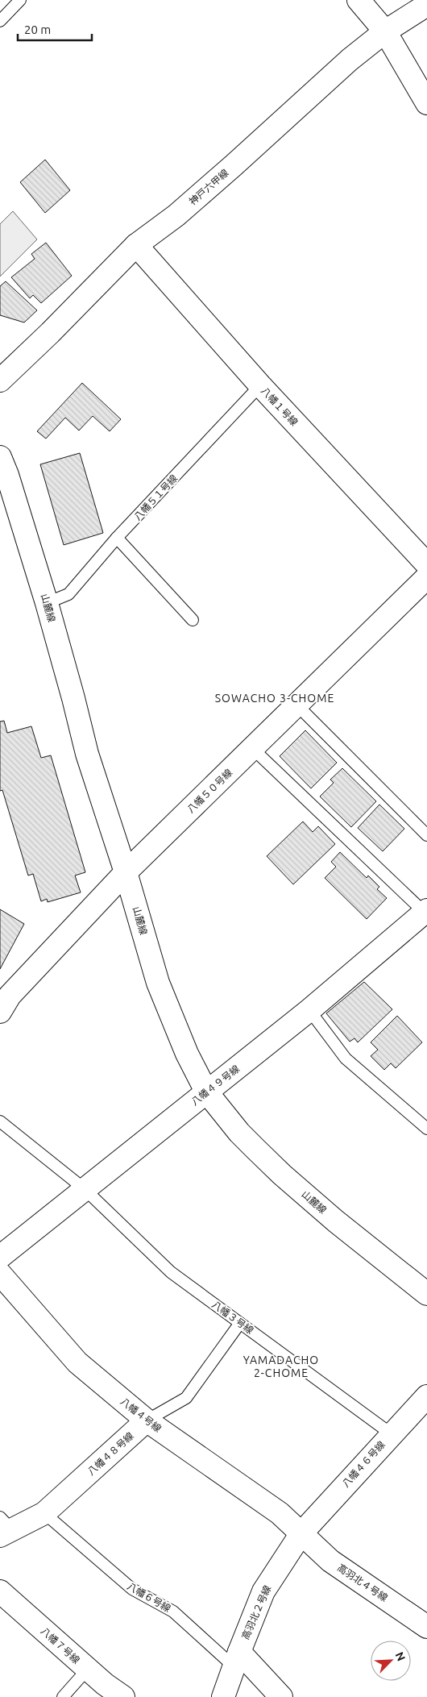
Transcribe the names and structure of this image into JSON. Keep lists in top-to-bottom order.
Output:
{
  "streets": {
    "street": [
      "神戸六甲線",
      "八幡１号線",
      "山麓線",
      "八幡５０号線",
      "八幡４９号線",
      "八幡４号線",
      "八幡４８号線",
      "八幡４６号線",
      "高羽北４号線",
      "高羽北２号線",
      "八幡７号線"
    ],
    "lane": ["八幡５１号線", "八幡３号線", "八幡６号線"]
  },
  "crossings": [
    ["神戸六甲線", "八幡１号線"],
    ["八幡１号線", "八幡５１号線"],
    ["八幡５１号線", "山麓線"],
    ["山麓線", "八幡５０号線"],
    ["山麓線", "八幡４９号線"],
    ["八幡４９号線", "八幡３号線"],
    ["八幡３号線", "八幡４８号線"],
    ["八幡３号線", "八幡４６号線"],
    ["八幡４号線", "八幡４８号線"],
    ["八幡４号線", "八幡４６号線"],
    ["八幡４号線", "高羽北４号線"],
    ["八幡４号線", "高羽北２号線"],
    ["八幡４８号線", "八幡６号線"],
    ["八幡４６号線", "高羽北４号線"],
    ["八幡４６号線", "高羽北２号線"],
    ["高羽北４号線", "高羽北２号線"],
    ["八幡６号線", "高羽北２号線"]
  ],
  "districts": ["SOWACHO 3-CHOME", "YAMADACHO 2-CHOME"],
  "scale_bar": "20 m",
  "north": "top right"
}
